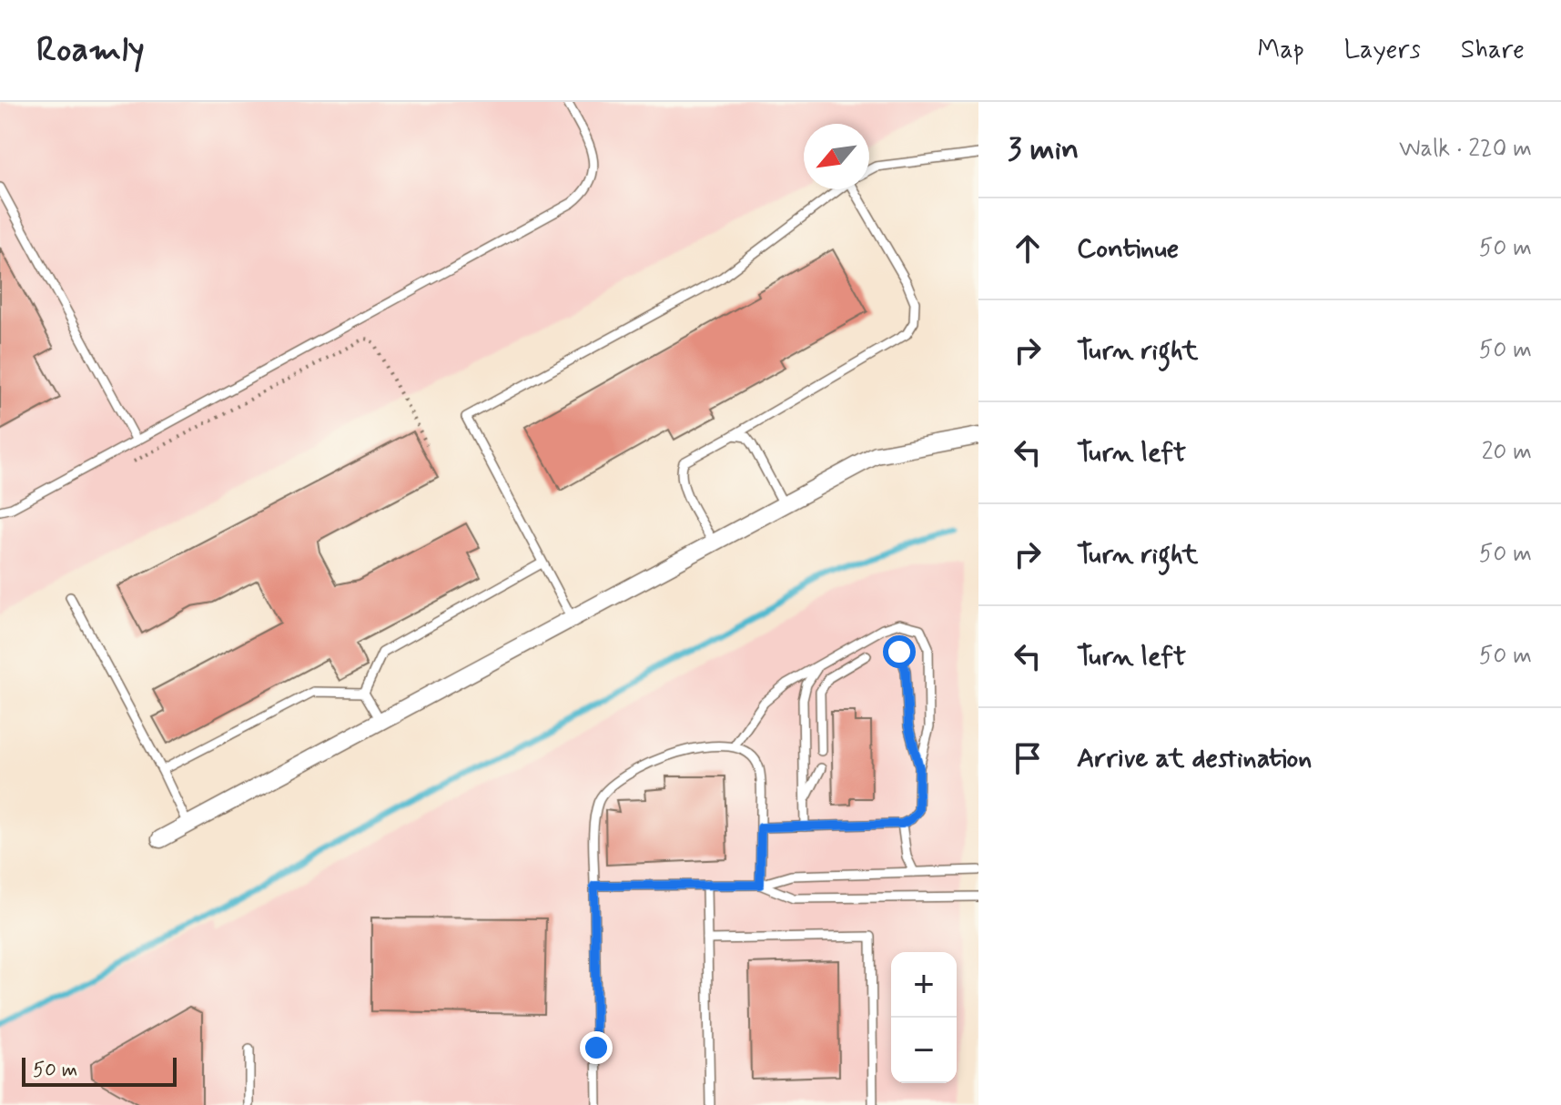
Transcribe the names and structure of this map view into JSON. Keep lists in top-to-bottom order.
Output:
{
  "scale_bar": "50 m",
  "north": "bottom left",
  "page": {
    "header": "Roamly",
    "nav": ["Map", "Layers", "Share"],
    "heading": ["3 min", "Walk · 220 m"],
    "list": [
      ["Continue", "50 m"],
      ["Turn right", "50 m"],
      ["Turn left", "20 m"],
      ["Turn right", "50 m"],
      ["Turn left", "50 m"],
      "Arrive at destination"
    ],
    "map_buttons": ["+", "−"],
    "scale": "50 m"
  }
}
